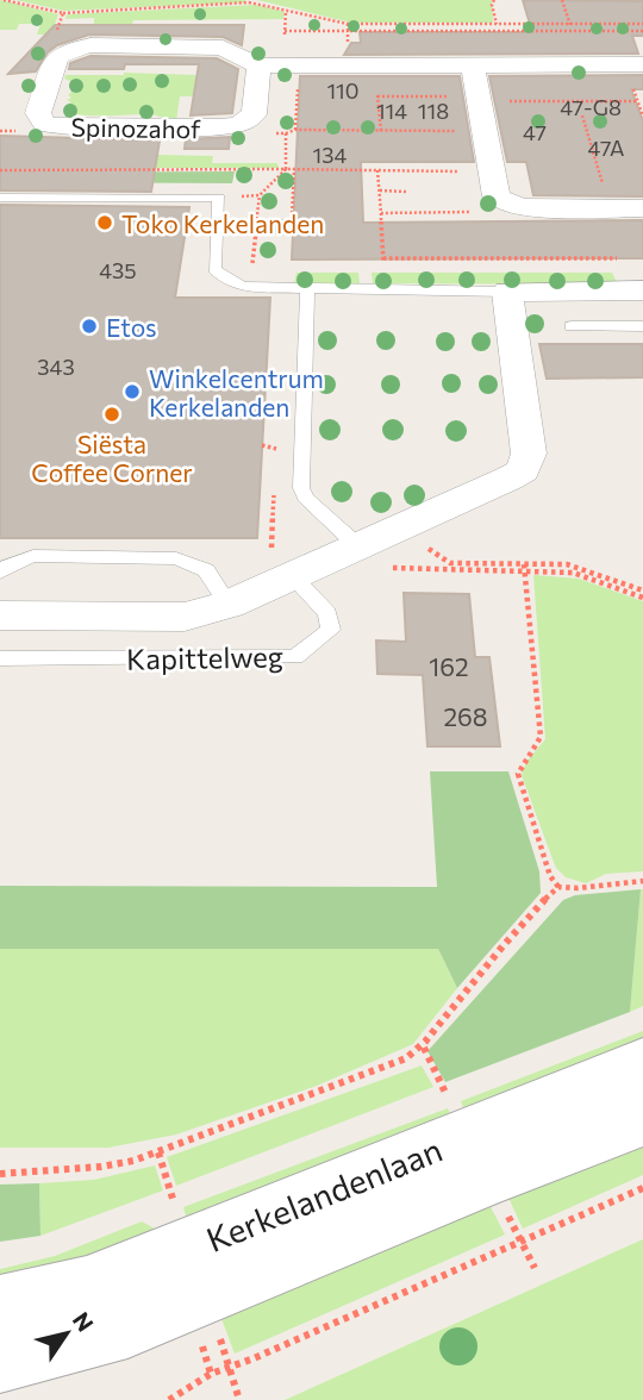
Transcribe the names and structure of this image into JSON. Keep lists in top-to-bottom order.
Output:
{
  "streets": {
    "street": ["Spinozahof", "Kapittelweg", "Kerkelandenlaan"]
  },
  "places": [
    "Toko Kerkelanden",
    "Etos",
    "Winkelcentrum Kerkelanden",
    "Siësta Coffee Corner"
  ],
  "house_numbers": [
    "110",
    "47-G8",
    "114",
    "118",
    "47",
    "47A",
    "134",
    "435",
    "343",
    "162",
    "268"
  ],
  "north": "top right"
}
